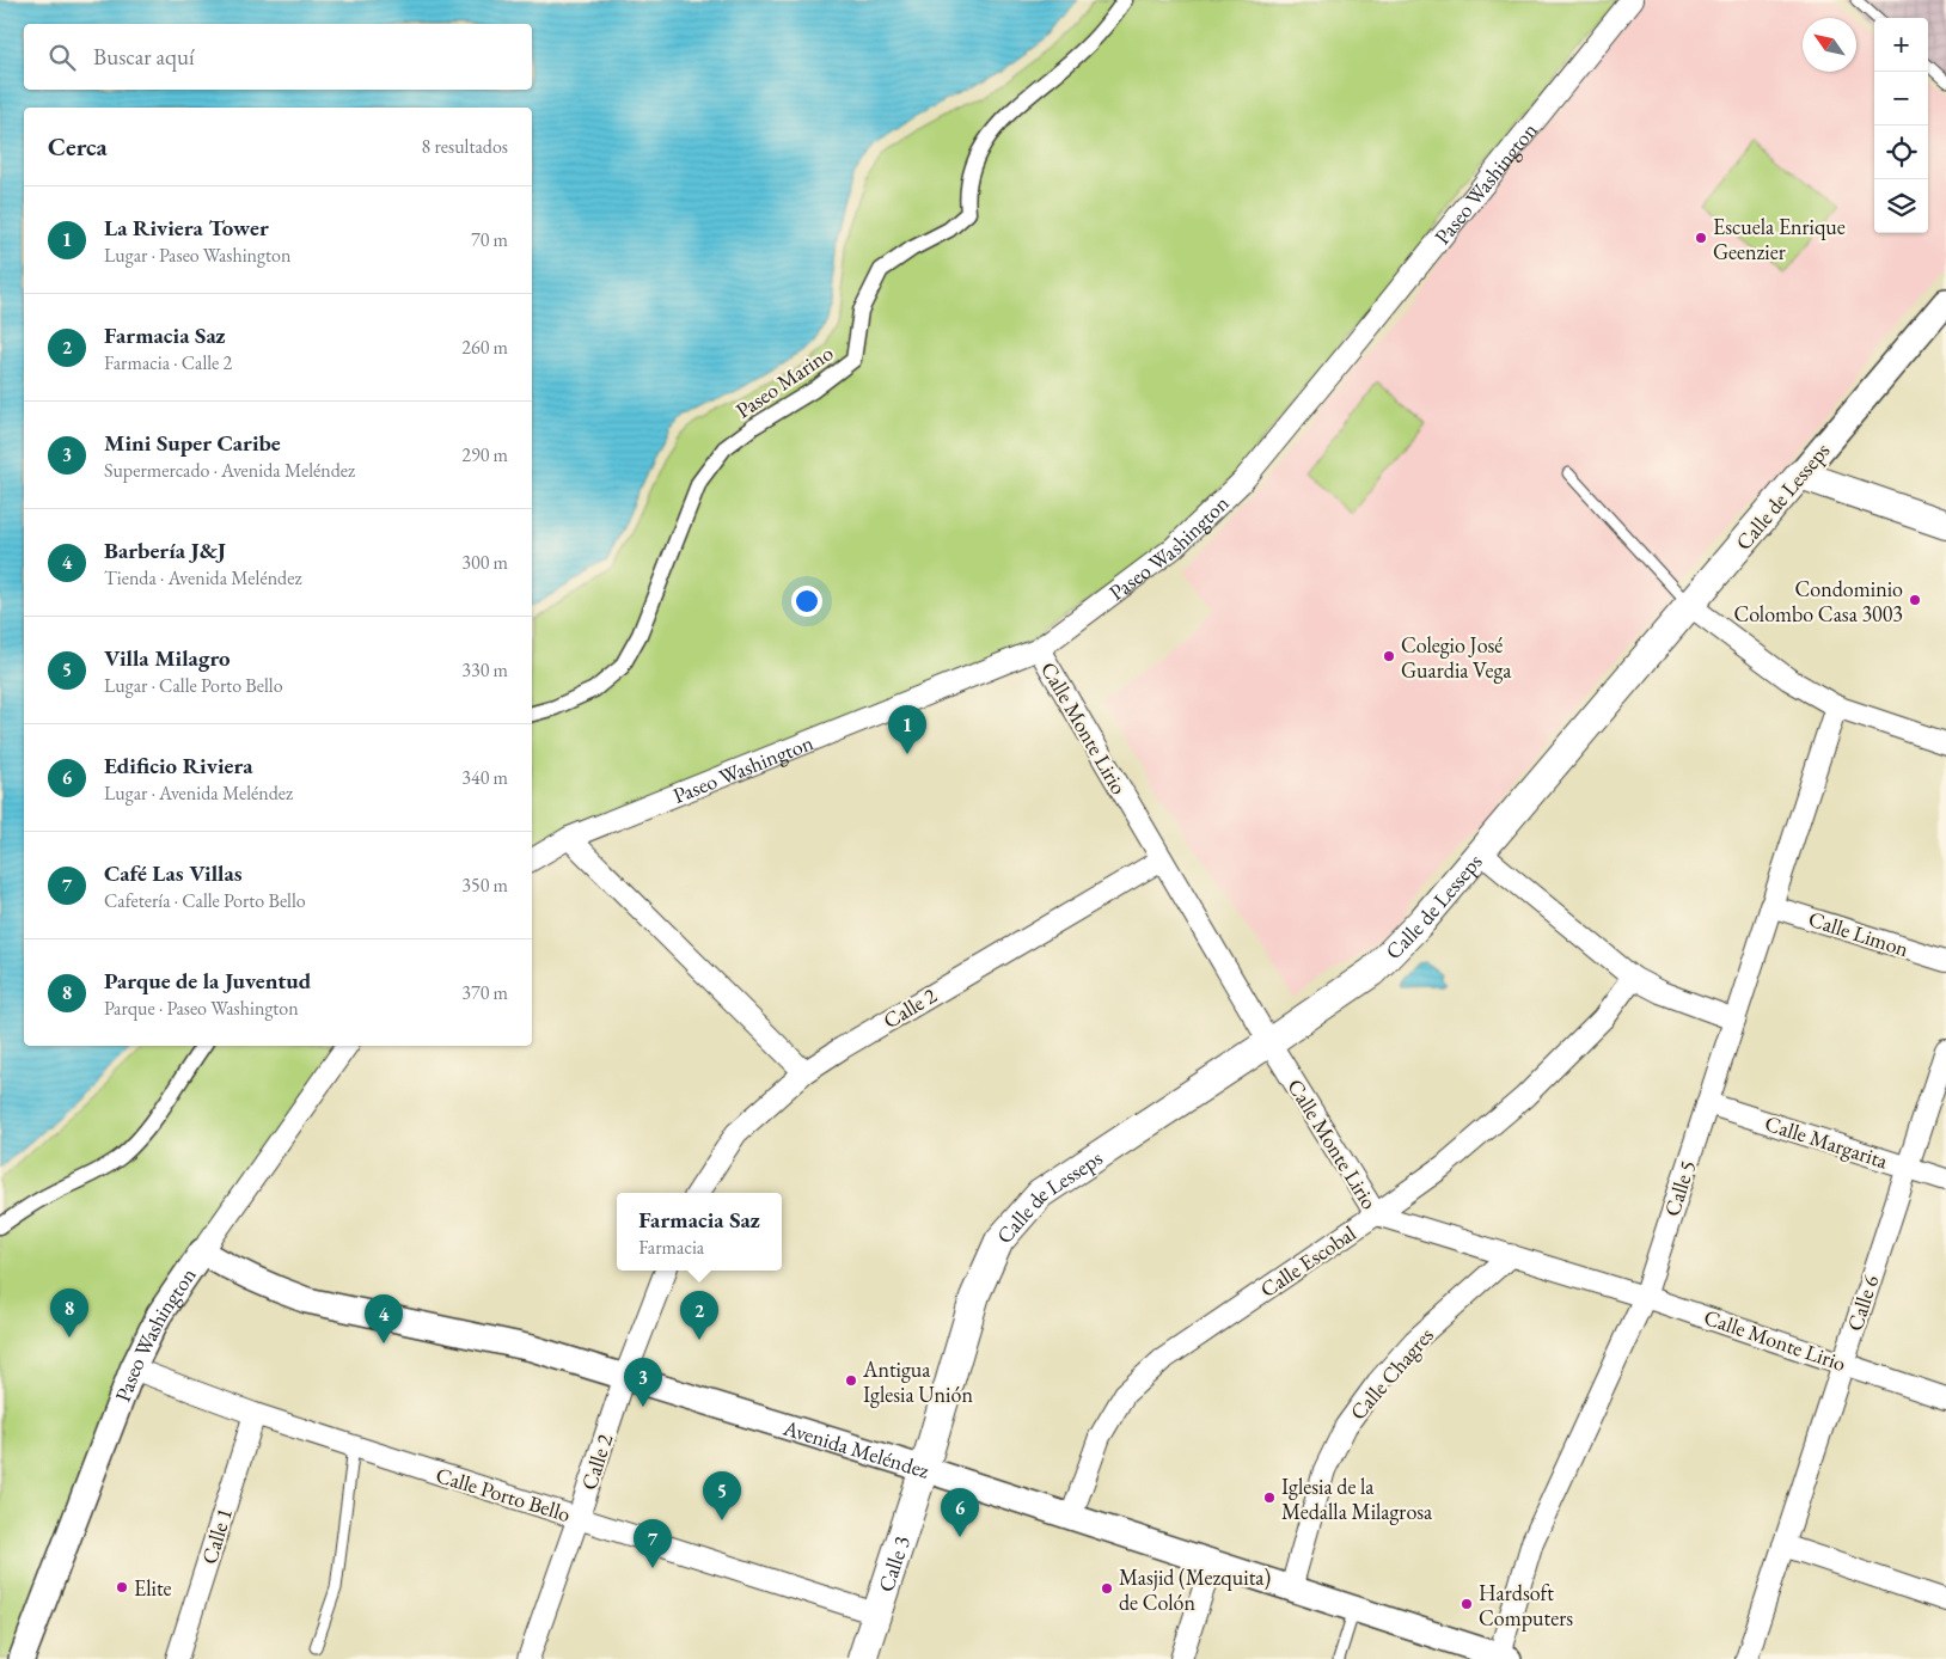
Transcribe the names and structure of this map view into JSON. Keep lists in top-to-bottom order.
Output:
{
  "streets": {
    "main road": ["Calle de Lesseps", "Calle 3"],
    "street": [
      "Paseo Washington",
      "Paseo Marino",
      "Calle Monte Lirio",
      "Calle Limon",
      "Calle 2",
      "Calle Margarita",
      "Calle 5",
      "Calle Escobal",
      "Calle 6",
      "Calle Chagres",
      "Avenida Meléndez",
      "Calle Porto Bello",
      "Calle 1"
    ]
  },
  "crossings": [
    ["Paseo Washington", "Calle Monte Lirio"],
    ["Paseo Washington", "Avenida Meléndez"],
    ["Paseo Washington", "Calle Porto Bello"],
    ["Calle de Lesseps", "Calle Monte Lirio"],
    ["Calle de Lesseps", "Avenida Meléndez"],
    ["Calle de Lesseps", "Calle 3"],
    ["Calle Monte Lirio", "Calle 2"],
    ["Calle Monte Lirio", "Calle 5"],
    ["Calle Monte Lirio", "Calle Escobal"],
    ["Calle Monte Lirio", "Calle 6"],
    ["Calle Monte Lirio", "Calle Chagres"],
    ["Calle Limon", "Calle 5"],
    ["Calle 2", "Avenida Meléndez"],
    ["Calle 2", "Calle Porto Bello"],
    ["Calle Margarita", "Calle 5"],
    ["Calle Margarita", "Calle 6"],
    ["Calle 5", "Avenida Meléndez"],
    ["Calle Escobal", "Avenida Meléndez"],
    ["Calle Chagres", "Avenida Meléndez"],
    ["Avenida Meléndez", "Calle 3"],
    ["Calle Porto Bello", "Calle 1"],
    ["Calle Porto Bello", "Calle 3"]
  ],
  "places": [
    "Escuela Enrique Geenzier",
    "Condominio Colombo Casa 3003",
    "Colegio José Guardia Vega",
    "Antigua Iglesia Unión",
    "Iglesia de la Medalla Milagrosa",
    "Elite",
    "Masjid (Mezquita) de Colón",
    "Hardsoft Computers"
  ],
  "north": "top left",
  "page": {
    "map_buttons": ["+", "−"],
    "search": "Buscar aquí",
    "heading": ["Cerca", "8 resultados"],
    "list": [
      {
        "mark": "1",
        "name": "La Riviera Tower",
        "note": "Lugar · Paseo Washington",
        "value": "70 m"
      },
      {
        "mark": "2",
        "name": "Farmacia Saz",
        "note": "Farmacia · Calle 2",
        "value": "260 m"
      },
      {
        "mark": "3",
        "name": "Mini Super Caribe",
        "note": "Supermercado · Avenida Meléndez",
        "value": "290 m"
      },
      {
        "mark": "4",
        "name": "Barbería J&J",
        "note": "Tienda · Avenida Meléndez",
        "value": "300 m"
      },
      {
        "mark": "5",
        "name": "Villa Milagro",
        "note": "Lugar · Calle Porto Bello",
        "value": "330 m"
      },
      {
        "mark": "6",
        "name": "Edificio Riviera",
        "note": "Lugar · Avenida Meléndez",
        "value": "340 m"
      },
      {
        "mark": "7",
        "name": "Café Las Villas",
        "note": "Cafetería · Calle Porto Bello",
        "value": "350 m"
      },
      {
        "mark": "8",
        "name": "Parque de la Juventud",
        "note": "Parque · Paseo Washington",
        "value": "370 m"
      }
    ],
    "pins": [
      "1",
      "8",
      "2",
      "4",
      "3",
      "5",
      "6",
      "7"
    ],
    "popup": ["Farmacia Saz", "Farmacia"]
  }
}
